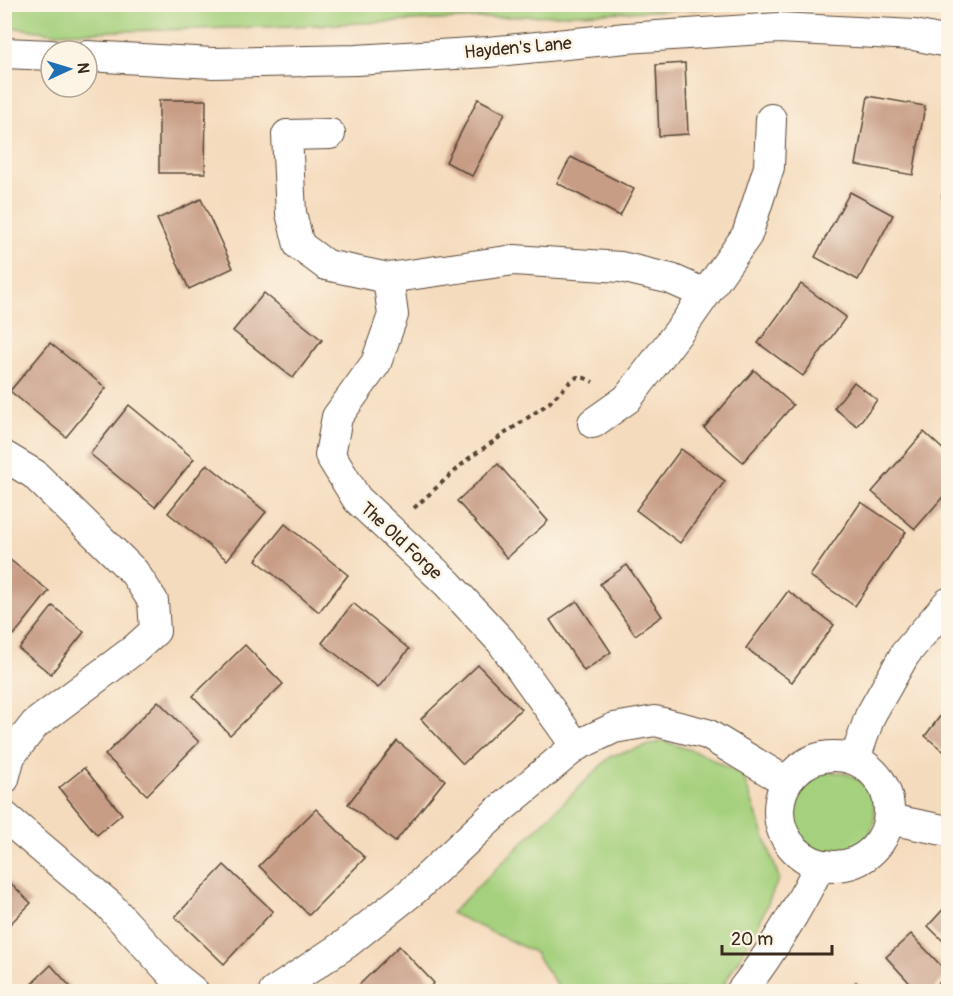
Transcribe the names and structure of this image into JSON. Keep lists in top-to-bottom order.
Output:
{
  "streets": {
    "street": ["Hayden's Lane", "The Old Forge"]
  },
  "scale_bar": "20 m",
  "north": "right"
}
